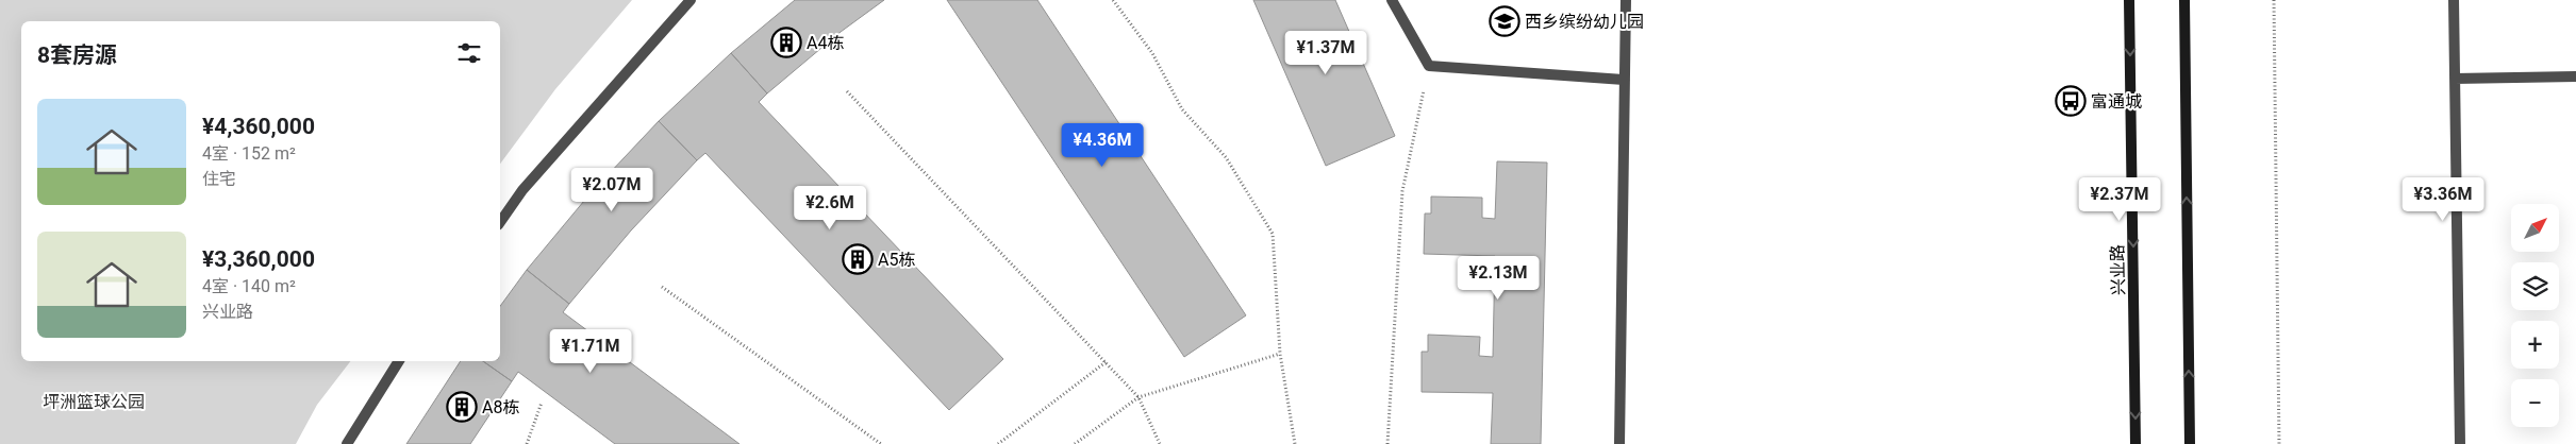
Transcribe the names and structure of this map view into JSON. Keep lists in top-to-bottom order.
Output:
{
  "streets": {
    "main road": ["兴业路"]
  },
  "parks": ["坪洲篮球公园"],
  "places": {
    "school or university": ["西乡缤纷幼儿园"],
    "building": ["A4栋", "A5栋", "A8栋"],
    "bus stop": ["富通城"]
  },
  "north": "top right",
  "page": {
    "heading": "8套房源",
    "price": [
      "¥1.37M",
      "¥4.36M",
      "¥2.07M",
      "¥2.37M",
      "¥3.36M",
      "¥2.6M",
      "¥2.13M",
      "¥1.71M"
    ],
    "list": [
      {
        "name": "¥4,360,000",
        "note": "4室 · 152 m² · 住宅"
      },
      {
        "name": "¥3,360,000",
        "note": "4室 · 140 m² · 兴业路"
      }
    ],
    "map_buttons": ["+", "−"]
  }
}
